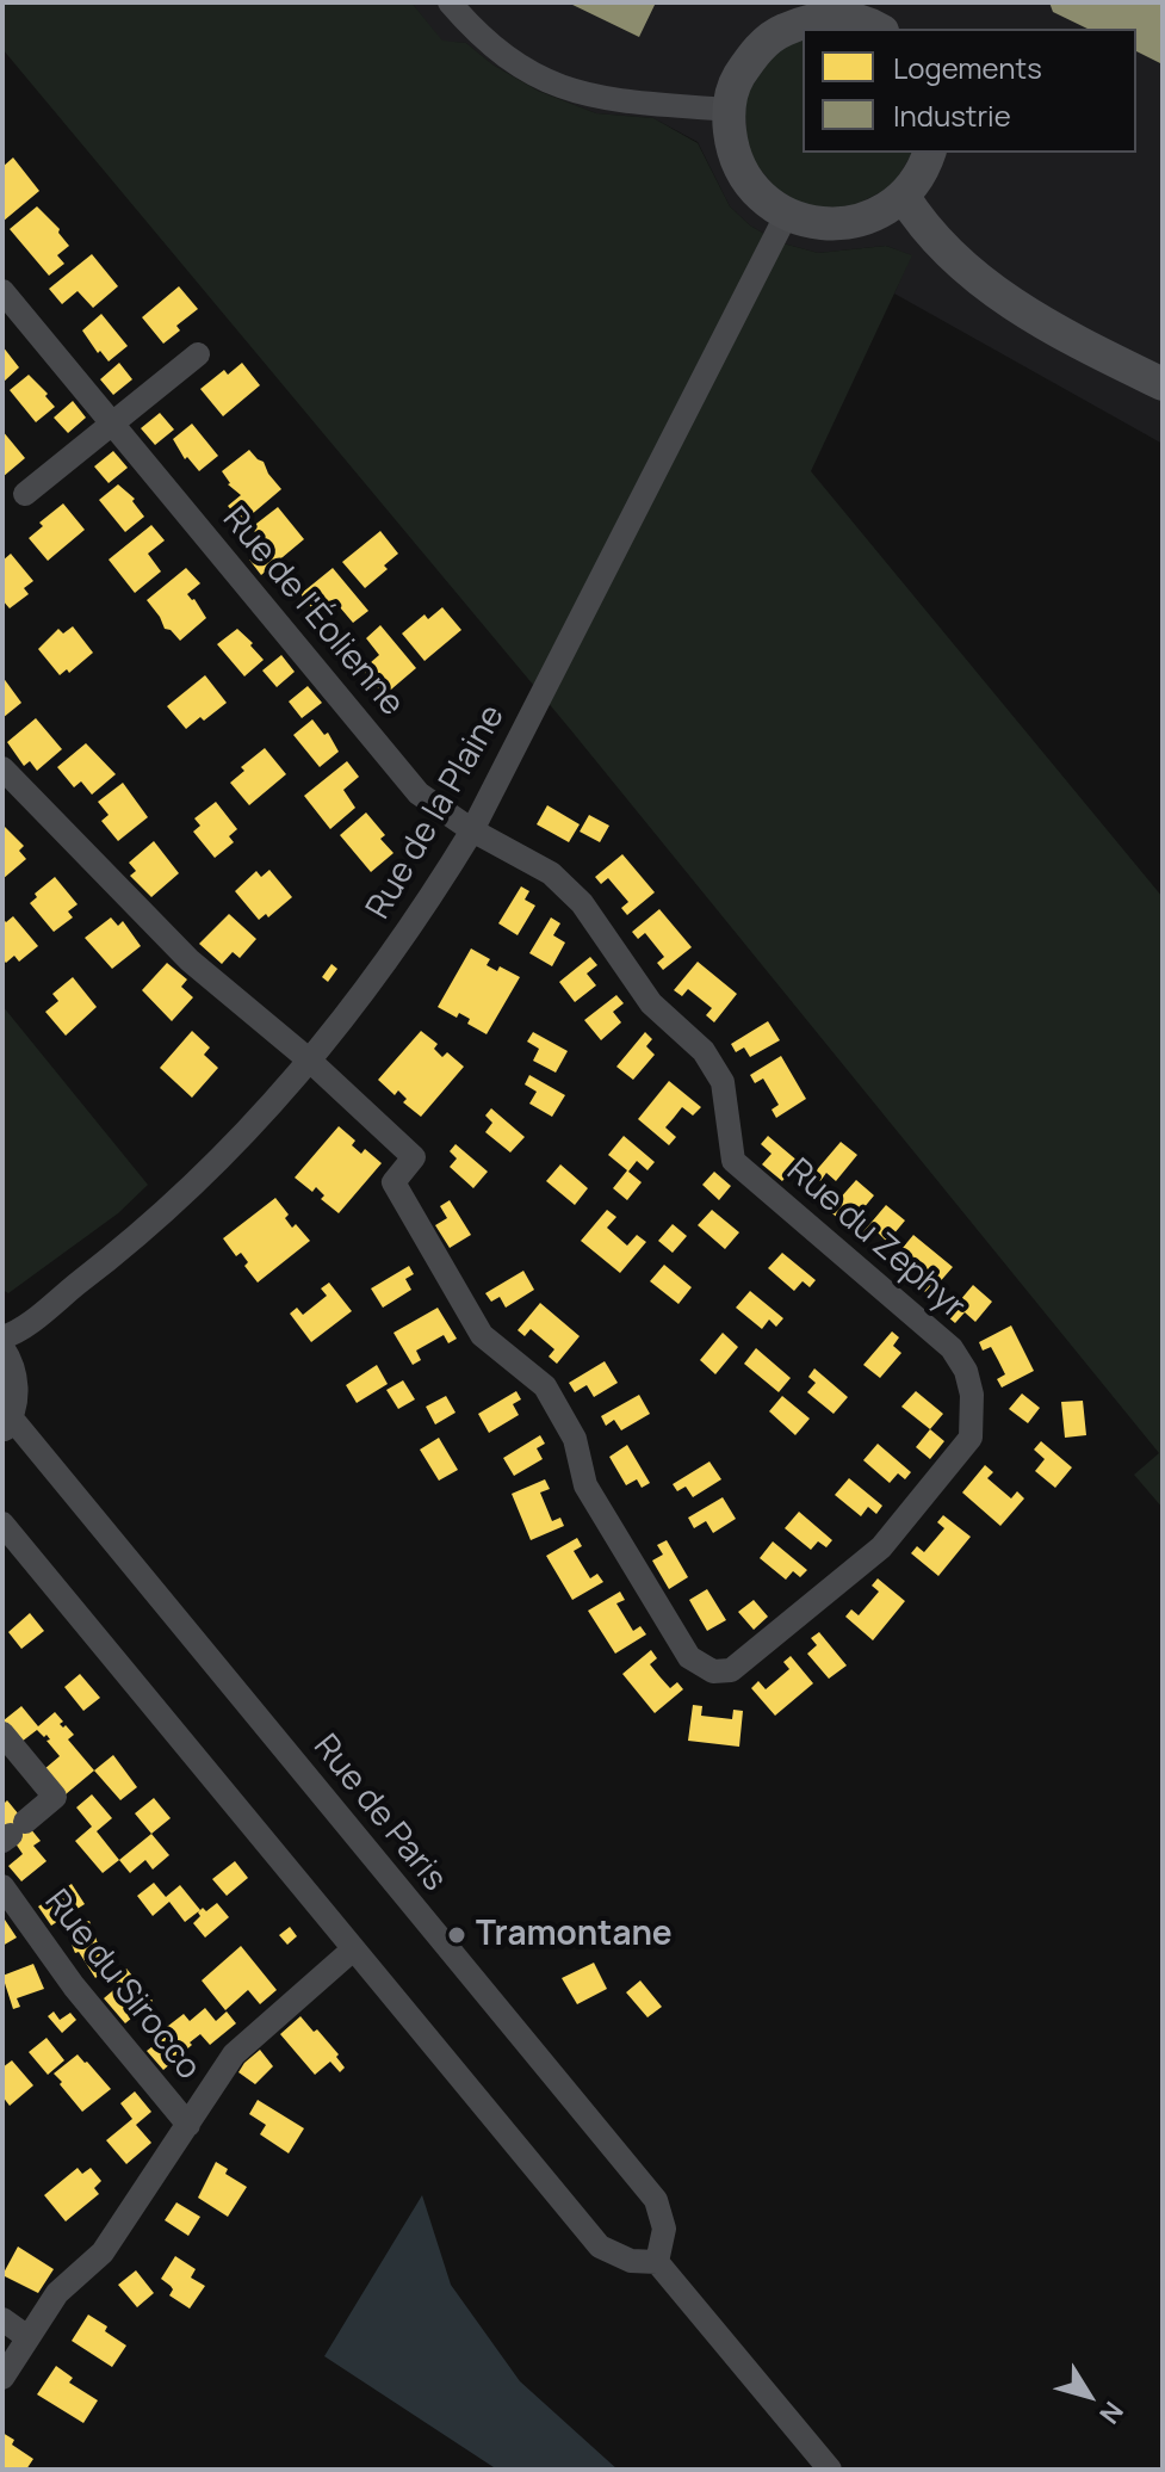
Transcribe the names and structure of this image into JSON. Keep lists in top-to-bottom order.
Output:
{
  "streets": {
    "street": [
      "Rue de l'Éolienne",
      "Rue de la Plaine",
      "Rue du Zephyr",
      "Rue de Paris",
      "Rue du Sirocco"
    ]
  },
  "crossings": [
    ["Rue de l'Éolienne", "Rue de la Plaine"],
    ["Rue de l'Éolienne", "Rue du Zephyr"],
    ["Rue de la Plaine", "Rue du Zephyr"]
  ],
  "places": ["Tramontane"],
  "legend": ["Logements", "Industrie"],
  "north": "bottom right"
}
